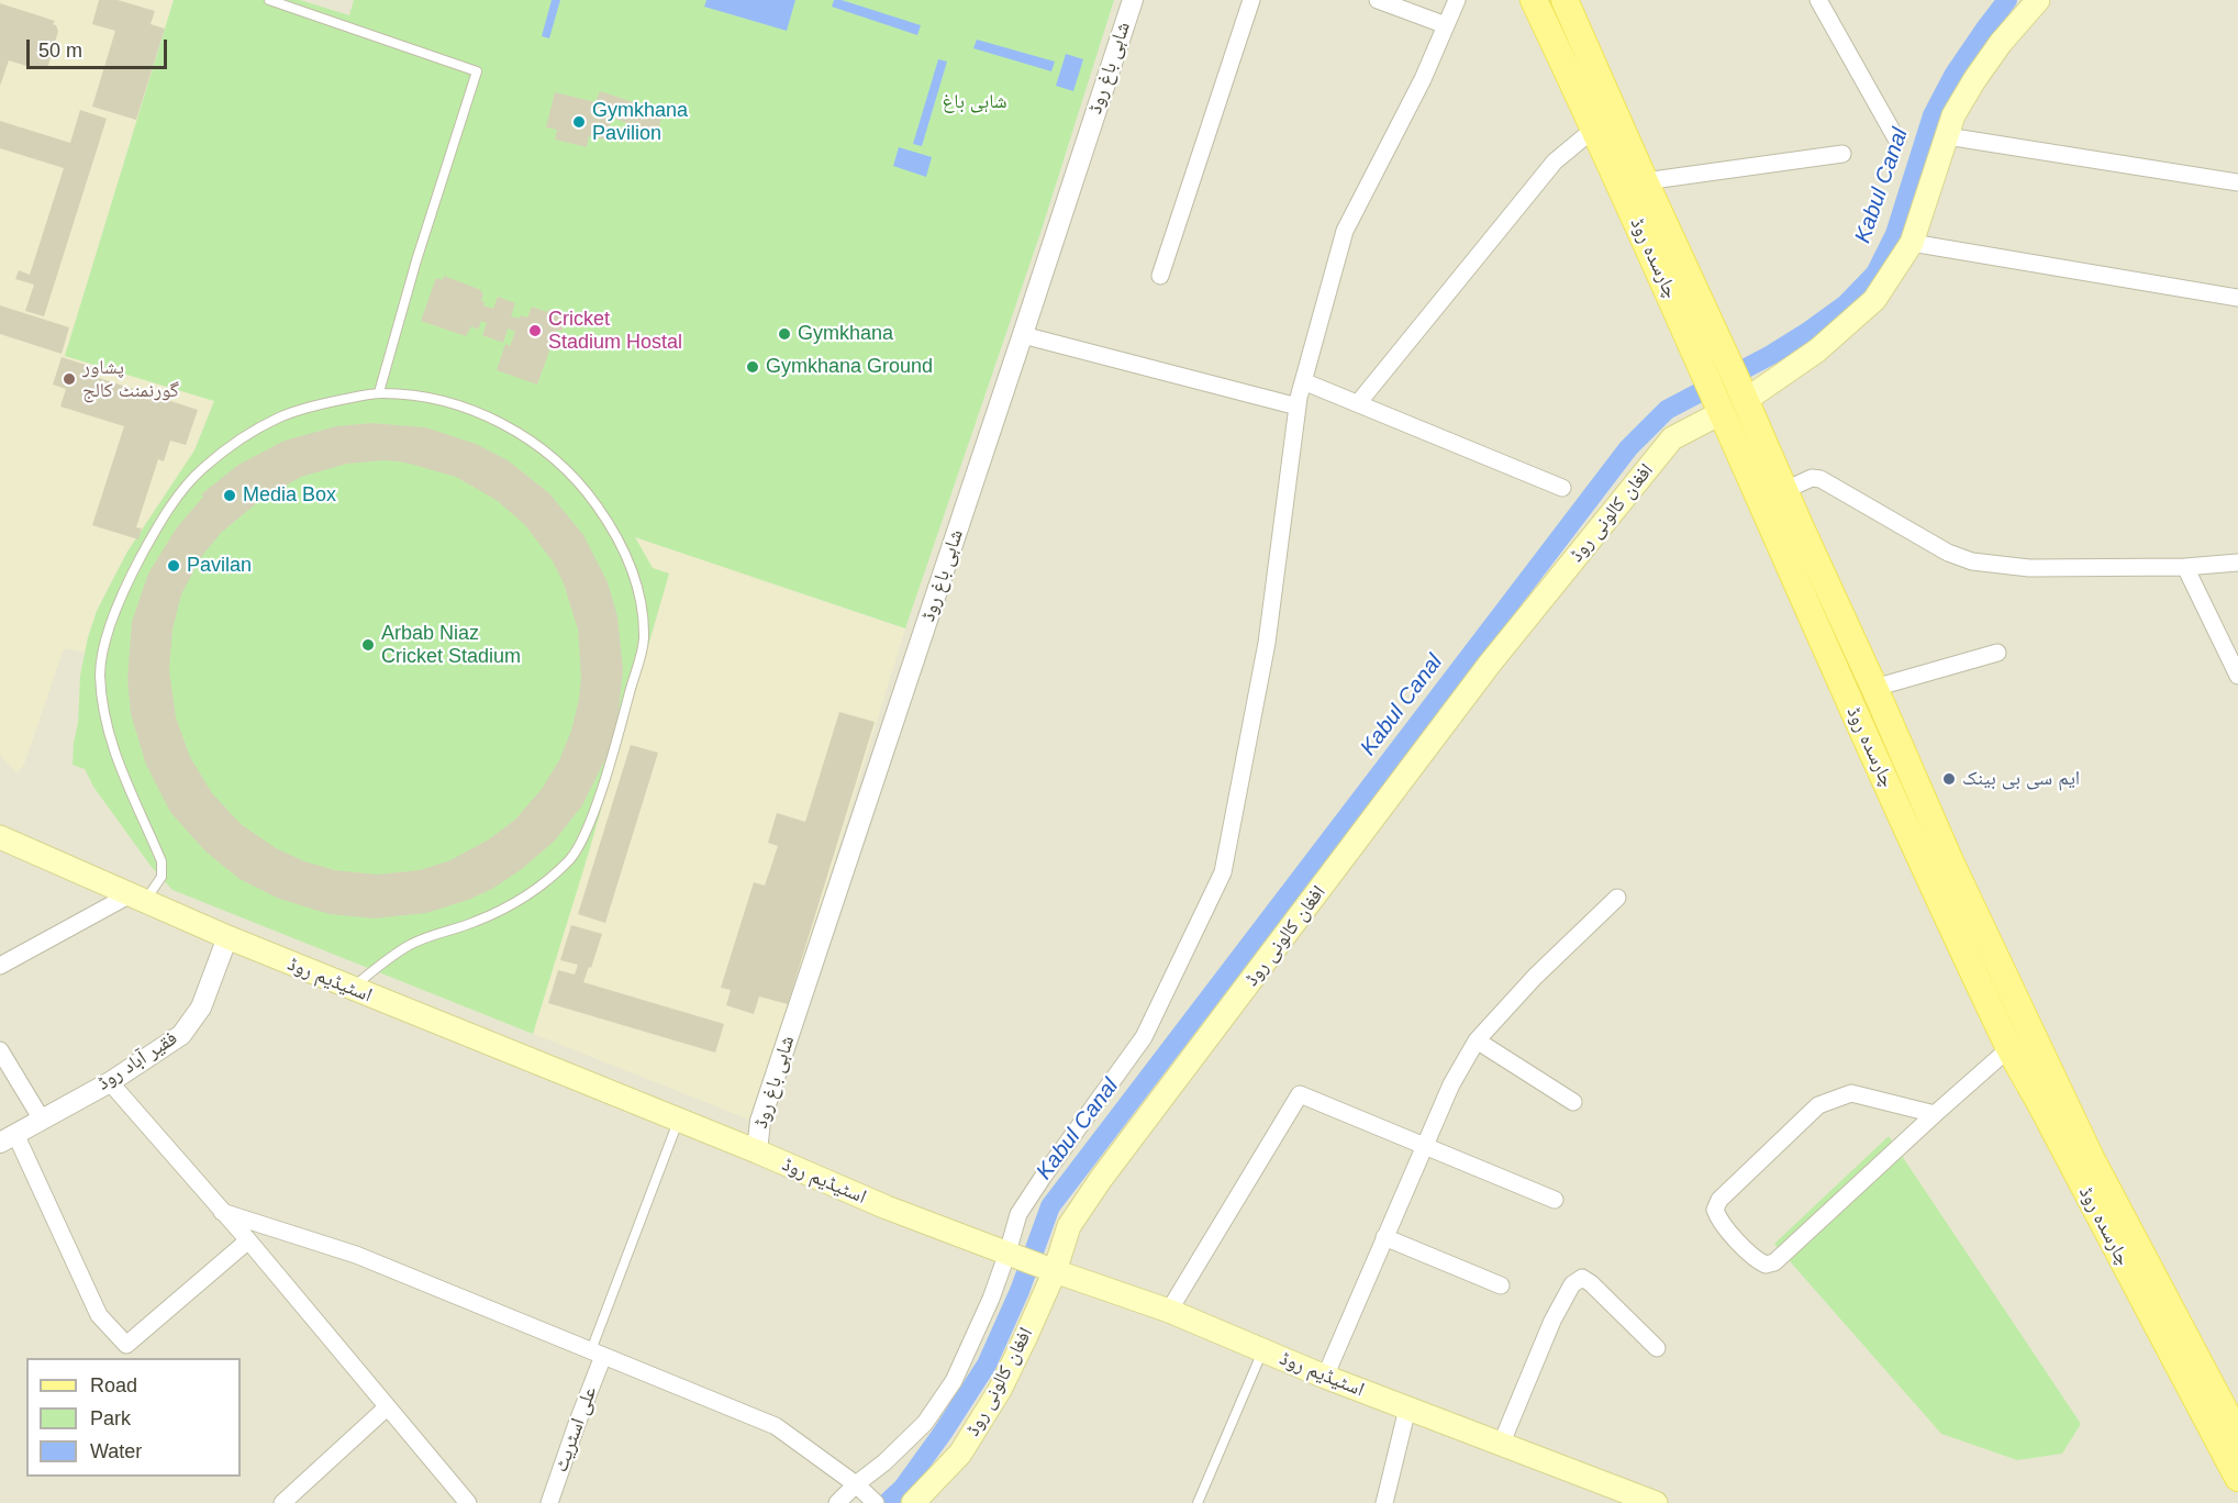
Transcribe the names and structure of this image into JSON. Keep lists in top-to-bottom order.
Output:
{
  "streets": {
    "main road": ["چارسدہ روڈ", "افغان کالونی روڈ", "اسٹیڈیم روڈ"],
    "street": ["شاہی باغ روڈ", "فقیر آباد روڈ", "علی اسٹریٹ"]
  },
  "crossings": [
    ["شاہی باغ روڈ", "اسٹیڈیم روڈ"],
    ["چارسدہ روڈ", "افغان کالونی روڈ"],
    ["افغان کالونی روڈ", "اسٹیڈیم روڈ"],
    ["اسٹیڈیم روڈ", "فقیر آباد روڈ"]
  ],
  "water": ["Kabul Canal"],
  "parks": ["شاہی باغ"],
  "places": [
    "Gymkhana Pavilion",
    "Cricket Stadium Hostal",
    "Gymkhana",
    "Gymkhana Ground",
    "پشاور گورنمنٹ کالج",
    "Media Box",
    "Pavilan",
    "Arbab Niaz Cricket Stadium",
    "ایم سی بی بینک"
  ],
  "legend": ["Road", "Park", "Water"],
  "scale_bar": "50 m"
}
